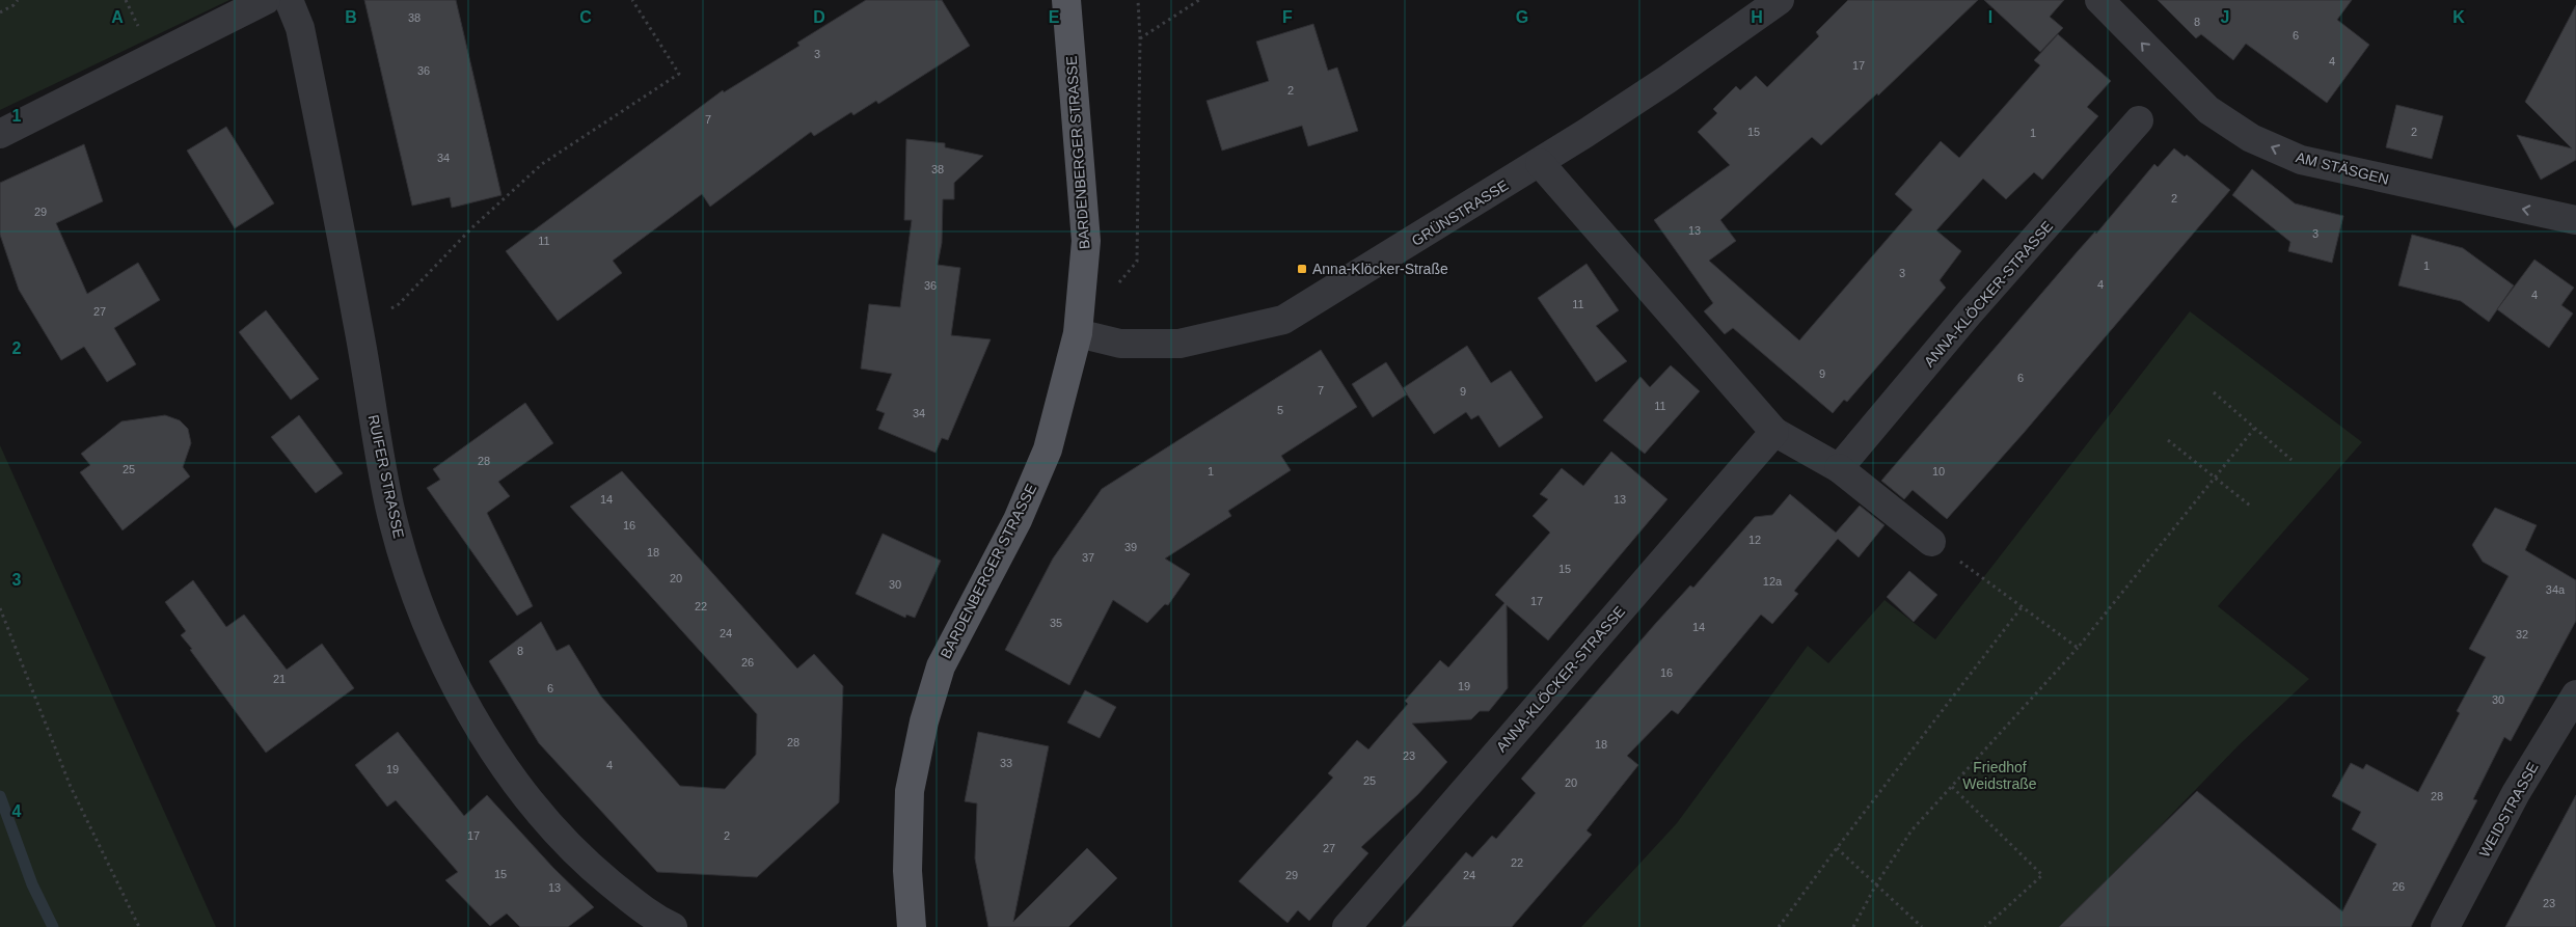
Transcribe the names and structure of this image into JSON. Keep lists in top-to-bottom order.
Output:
{
  "streets": {
    "main road": ["BARDENBERGER STRASSE"],
    "street": [
      "AM STÄSGEN",
      "GRÜNSTRASSE",
      "ANNA-KLÖCKER-STRASSE",
      "RUIFER STRASSE",
      "WEIDSTRASSE"
    ]
  },
  "crossings": [
    ["BARDENBERGER STRASSE", "GRÜNSTRASSE"]
  ],
  "one_way": ["AM STÄSGEN"],
  "parks": ["Friedhof Weidstraße"],
  "places": {
    "transit": ["Anna-Klöcker-Straße"]
  },
  "house_numbers": [
    "38",
    "8",
    "6",
    "3",
    "4",
    "17",
    "36",
    "2",
    "7",
    "15",
    "2",
    "1",
    "34",
    "38",
    "2",
    "29",
    "13",
    "3",
    "11",
    "1",
    "3",
    "4",
    "36",
    "4",
    "11",
    "27",
    "9",
    "6",
    "7",
    "9",
    "11",
    "5",
    "34",
    "28",
    "25",
    "1",
    "10",
    "14",
    "13",
    "16",
    "12",
    "39",
    "18",
    "37",
    "15",
    "20",
    "12a",
    "30",
    "34a",
    "17",
    "22",
    "35",
    "14",
    "24",
    "32",
    "8",
    "26",
    "16",
    "21",
    "19",
    "6",
    "30",
    "28",
    "18",
    "23",
    "33",
    "4",
    "19",
    "25",
    "20",
    "28",
    "17",
    "2",
    "27",
    "22",
    "15",
    "29",
    "24",
    "26",
    "13",
    "23"
  ],
  "grid": {
    "columns": [
      "A",
      "B",
      "C",
      "D",
      "E",
      "F",
      "G",
      "H",
      "I",
      "J",
      "K"
    ],
    "rows": [
      "1",
      "2",
      "3",
      "4"
    ]
  }
}
